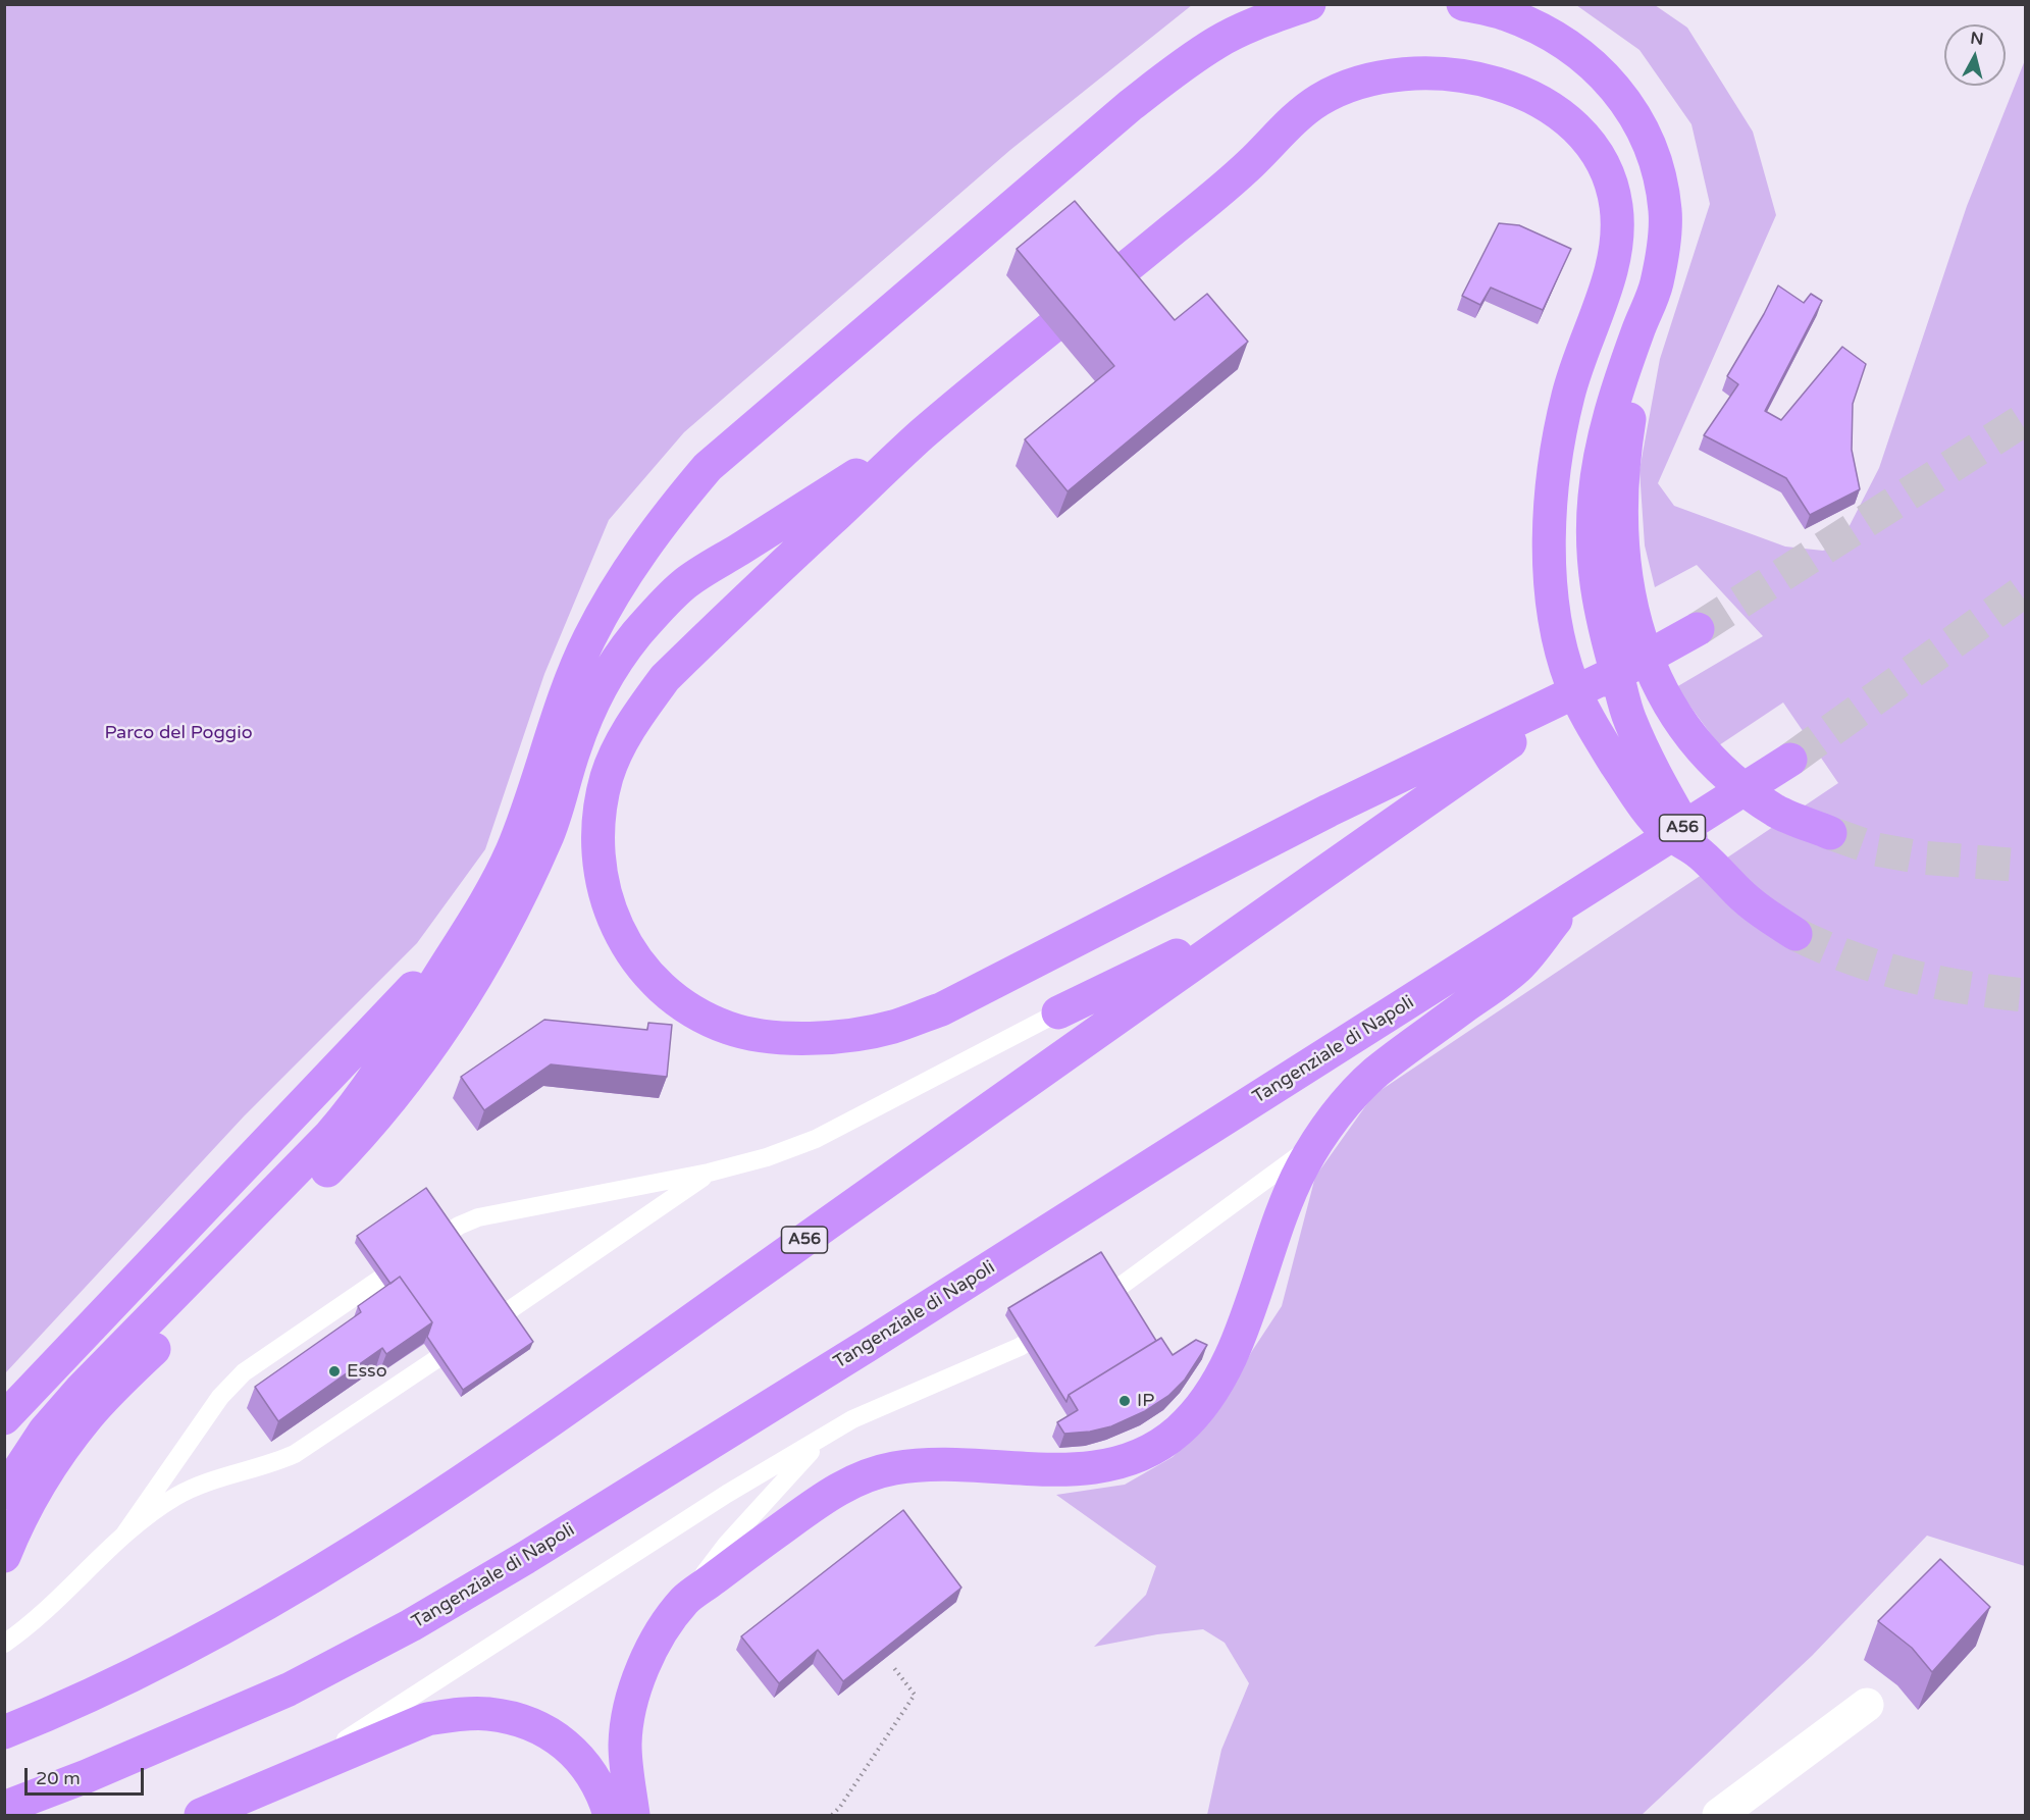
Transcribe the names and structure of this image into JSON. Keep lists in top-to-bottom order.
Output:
{
  "streets": {
    "highway": ["A56", "Tangenziale di Napoli"]
  },
  "parks": ["Parco del Poggio"],
  "places": ["Esso", "IP"],
  "scale_bar": "20 m",
  "north": "top"
}
